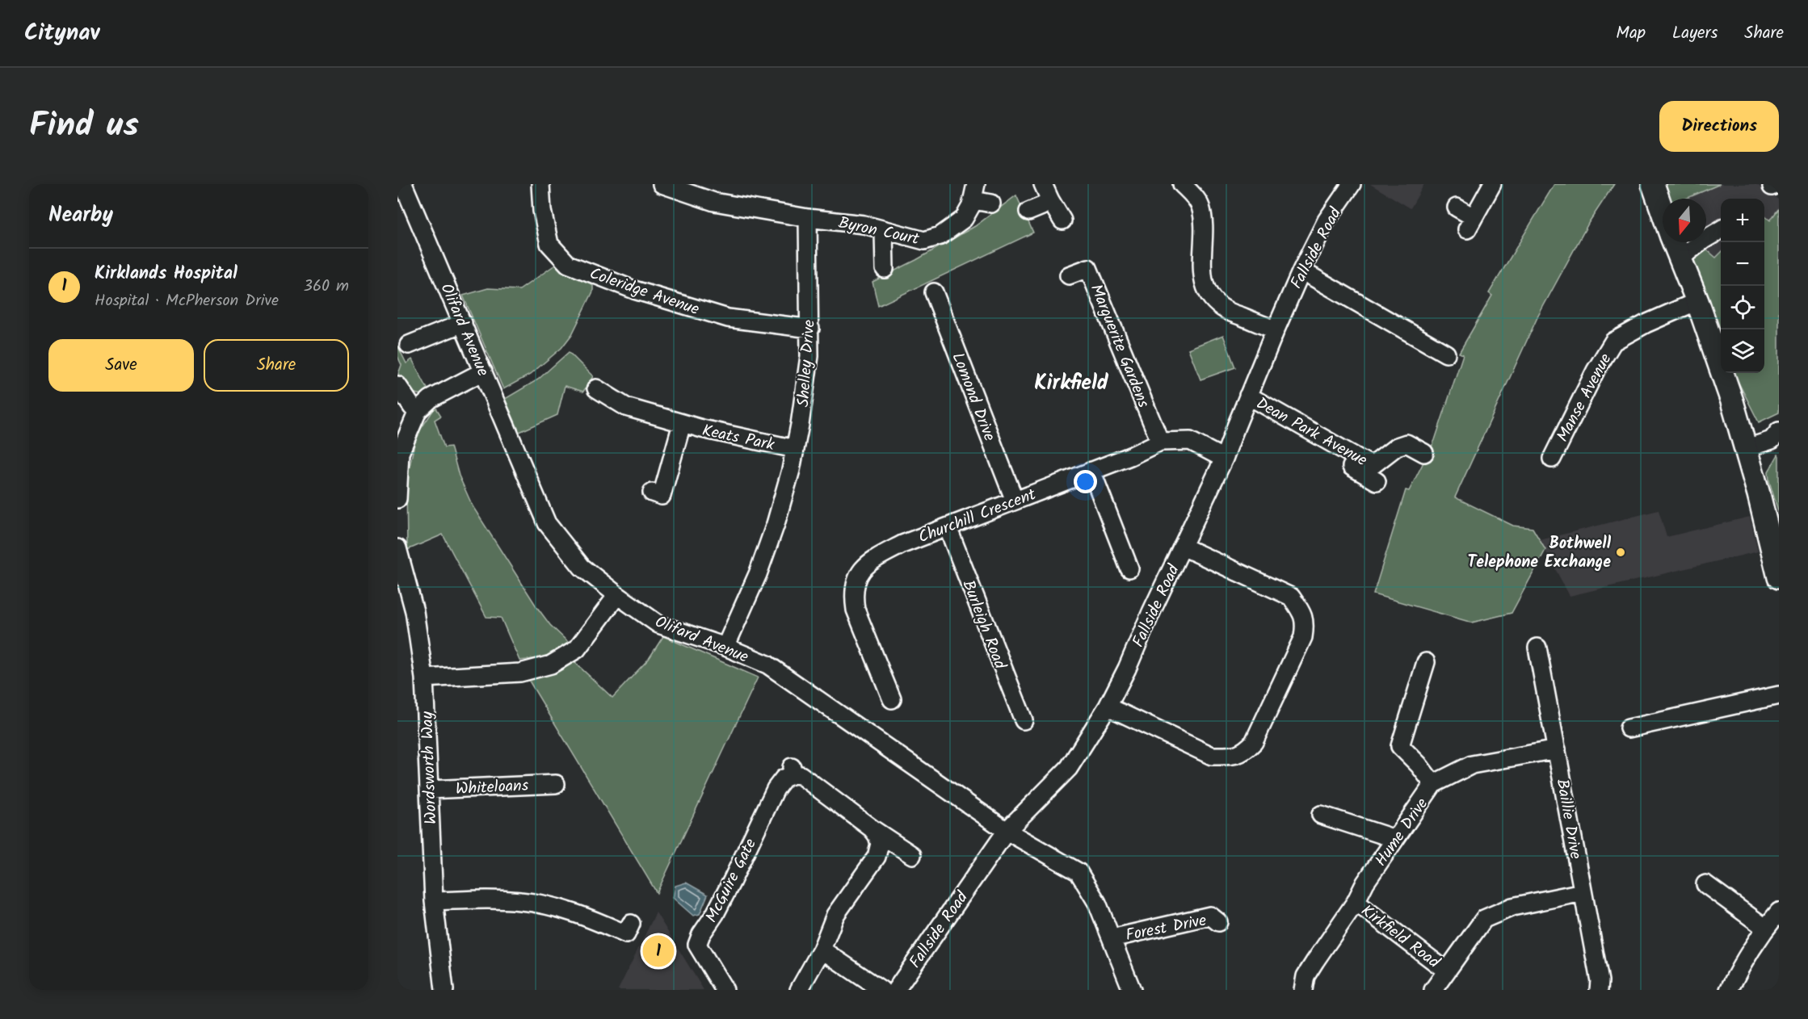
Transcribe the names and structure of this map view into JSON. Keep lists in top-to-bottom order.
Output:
{
  "streets": {
    "street": [
      "Byron Court",
      "Fallside Road",
      "Coleridge Avenue",
      "Olifard Avenue",
      "Marguerite Gardens",
      "Shelley Drive",
      "Lomond Drive",
      "Manse Avenue",
      "Dean Park Avenue",
      "Keats Park",
      "Churchill Crescent",
      "Burleigh Road",
      "Wordsworth Way",
      "Whiteloans",
      "Baillie Drive",
      "Hume Drive",
      "McGuire Gate",
      "Forest Drive",
      "Kirkfield Road"
    ]
  },
  "crossings": [
    ["Byron Court", "Shelley Drive"],
    ["Fallside Road", "Olifard Avenue"],
    ["Fallside Road", "Dean Park Avenue"],
    ["Fallside Road", "Churchill Crescent"],
    ["Coleridge Avenue", "Shelley Drive"],
    ["Olifard Avenue", "Shelley Drive"],
    ["Olifard Avenue", "Forest Drive"],
    ["Marguerite Gardens", "Churchill Crescent"],
    ["Shelley Drive", "Keats Park"],
    ["Lomond Drive", "Churchill Crescent"],
    ["Churchill Crescent", "Burleigh Road"],
    ["Wordsworth Way", "Whiteloans"],
    ["Baillie Drive", "Hume Drive"],
    ["Hume Drive", "Kirkfield Road"]
  ],
  "districts": ["Kirkfield"],
  "places": ["Bothwell Telephone Exchange"],
  "north": "bottom",
  "page": {
    "header": "Citynav",
    "nav": ["Map", "Layers", "Share"],
    "title": "Find us",
    "buttons": [
      "Directions",
      ["Save", "Share"]
    ],
    "heading": "Nearby",
    "map_buttons": ["+", "−"],
    "list": [
      {
        "mark": "1",
        "name": "Kirklands Hospital",
        "note": "Hospital · McPherson Drive",
        "value": "360 m"
      }
    ],
    "pins": "1"
  }
}
